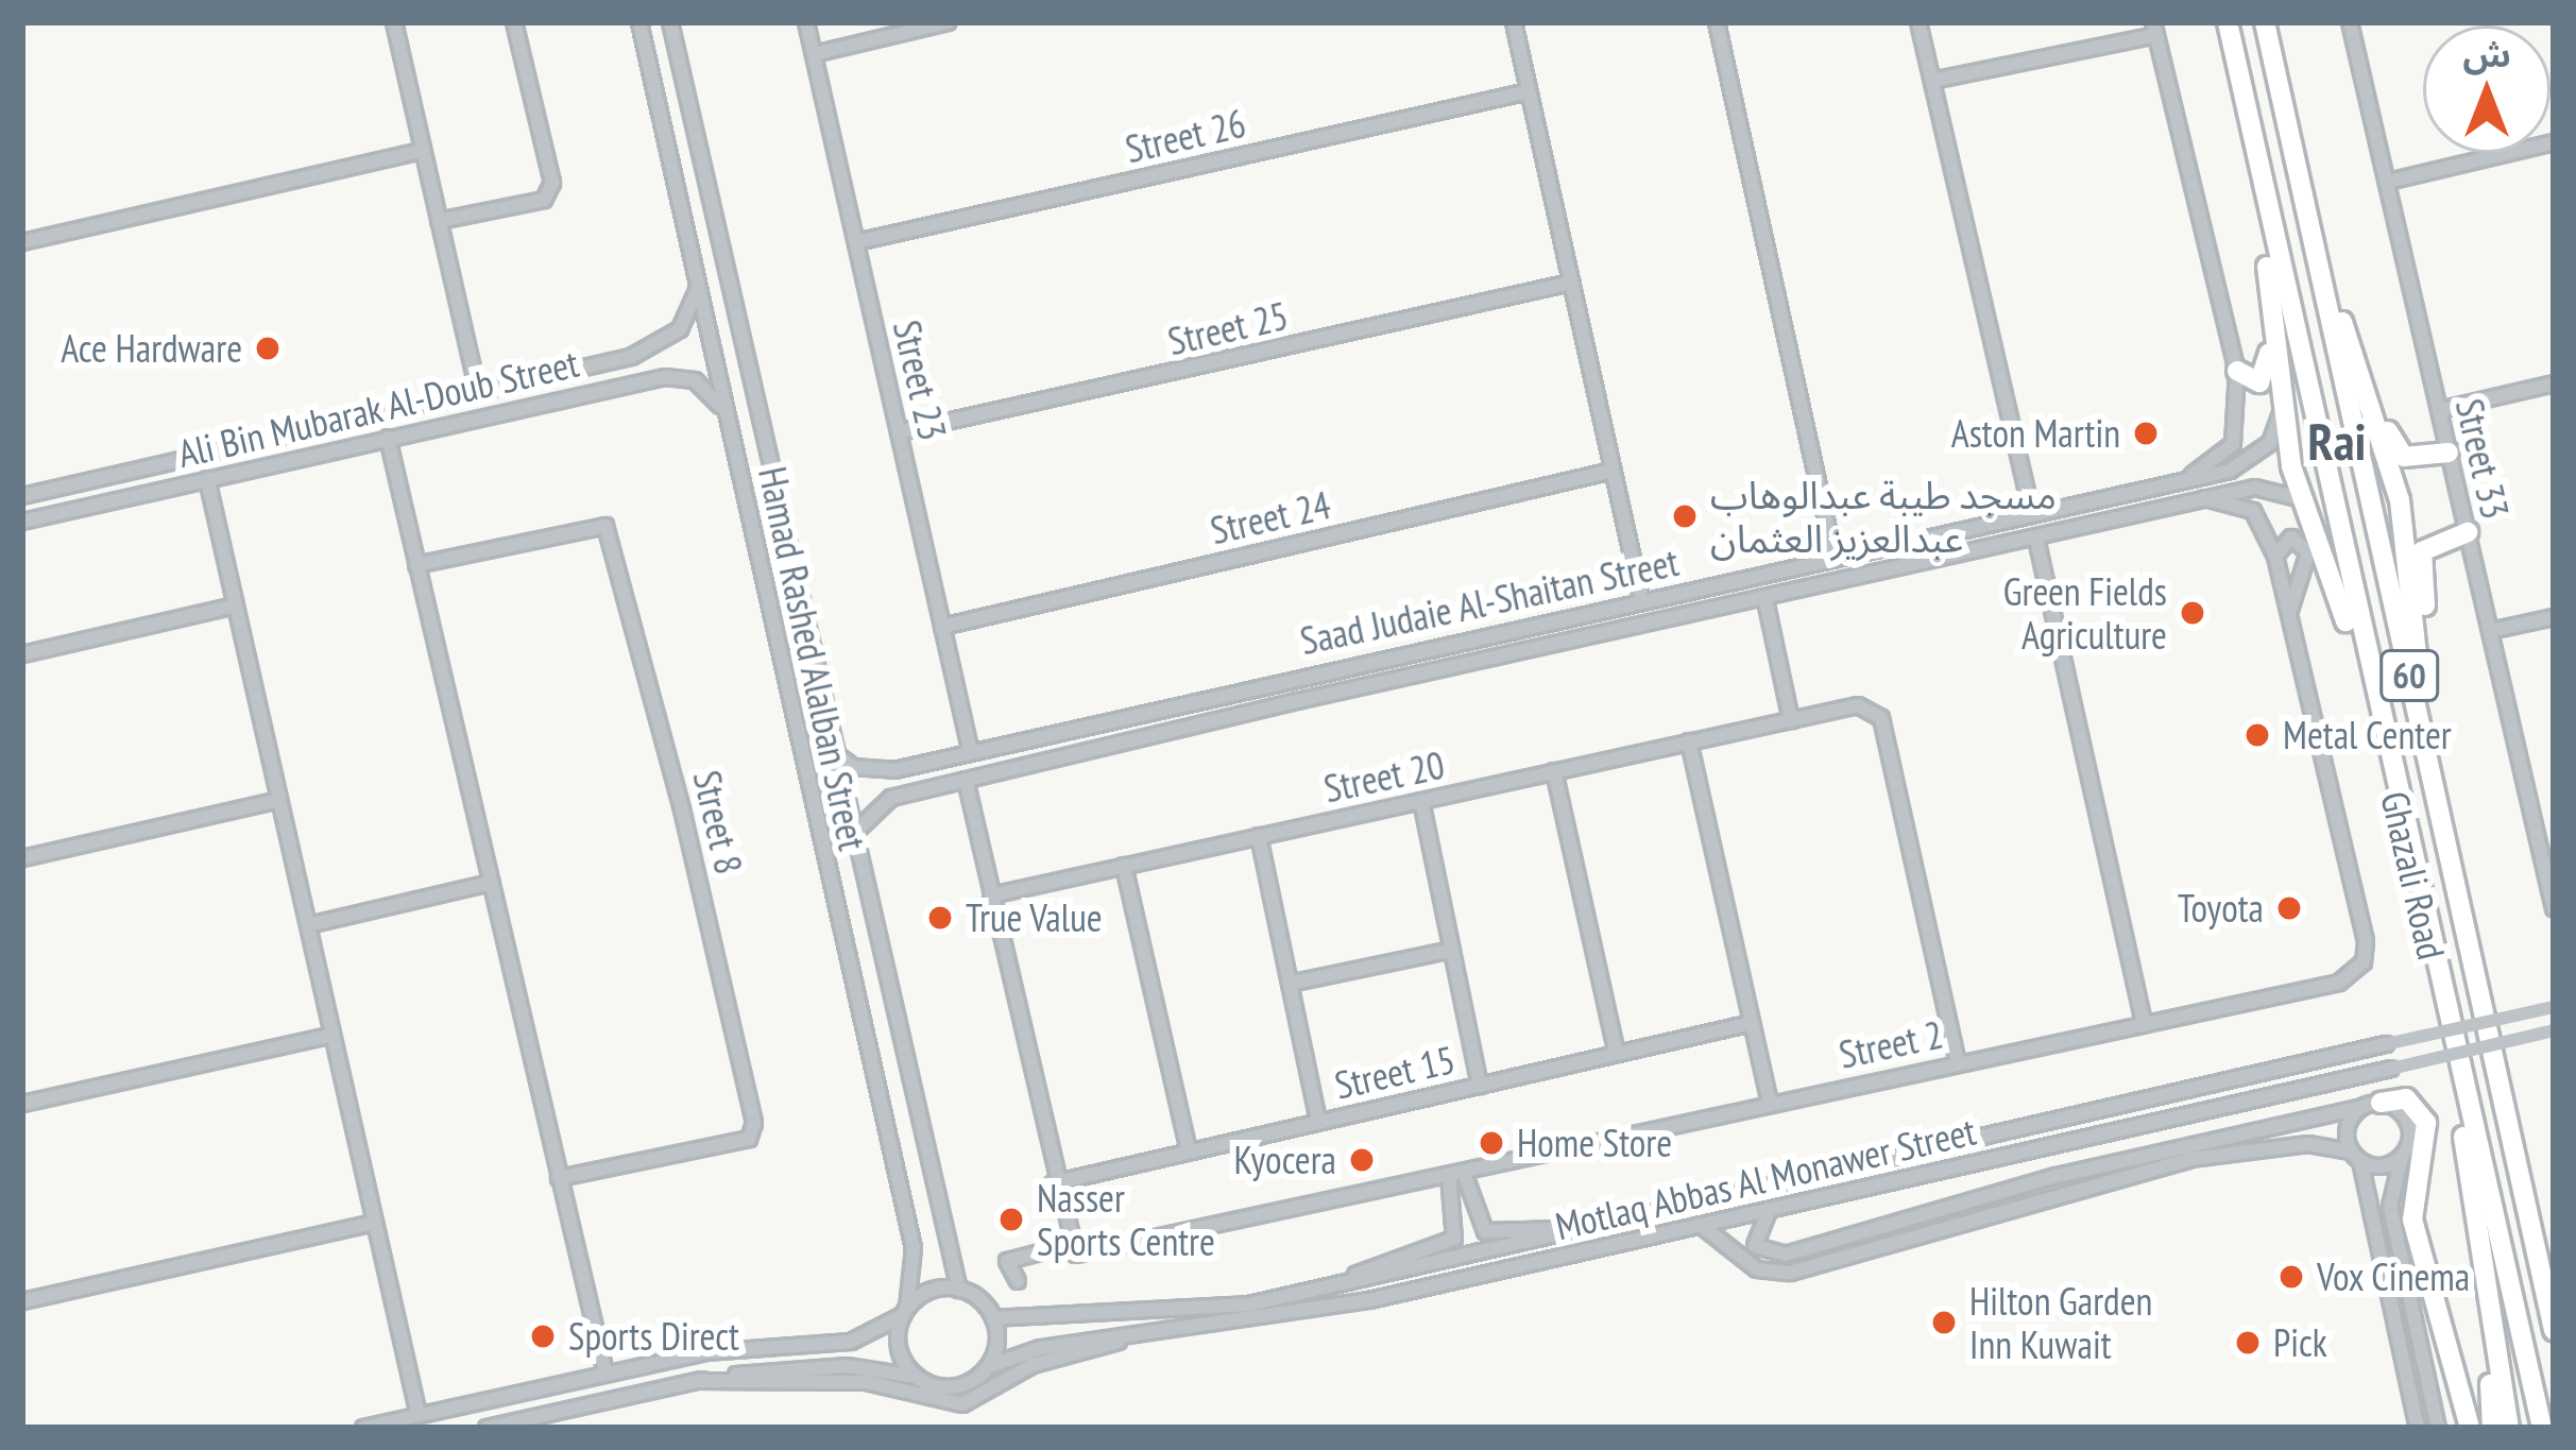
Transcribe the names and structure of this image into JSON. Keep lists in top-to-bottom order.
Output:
{
  "streets": {
    "highway": ["60", "Ghazali Road"],
    "street": [
      "Street 26",
      "Street 25",
      "Street 23",
      "Ali Bin Mubarak Al-Doub Street",
      "Street 33",
      "Street 24",
      "Saad Judaie Al-Shaitan Street",
      "Hamad Rashed Alalban Street",
      "Street 20",
      "Street 8",
      "Street 2",
      "Street 15",
      "Motlaq Abbas Al Monawer Street"
    ]
  },
  "crossings": [
    ["Street 26", "Street 23"],
    ["Street 25", "Street 23"],
    ["Street 23", "Street 24"],
    ["Street 23", "Saad Judaie Al-Shaitan Street"],
    ["Ali Bin Mubarak Al-Doub Street", "Hamad Rashed Alalban Street"],
    ["Saad Judaie Al-Shaitan Street", "Hamad Rashed Alalban Street"],
    ["Saad Judaie Al-Shaitan Street", "Street 2"],
    ["Hamad Rashed Alalban Street", "Motlaq Abbas Al Monawer Street"],
    ["Street 20", "Street 2"]
  ],
  "districts": ["Rai"],
  "places": [
    "Ace Hardware",
    "Aston Martin",
    "مسجد طيبة عبدالوهاب عبدالعزيز العثمان",
    "Green Fields Agriculture",
    "Metal Center",
    "Toyota",
    "True Value",
    "Home Store",
    "Kyocera",
    "Nasser Sports Centre",
    "Vox Cinema",
    "Hilton Garden Inn Kuwait",
    "Sports Direct",
    "Pick"
  ],
  "north": "top"
}
